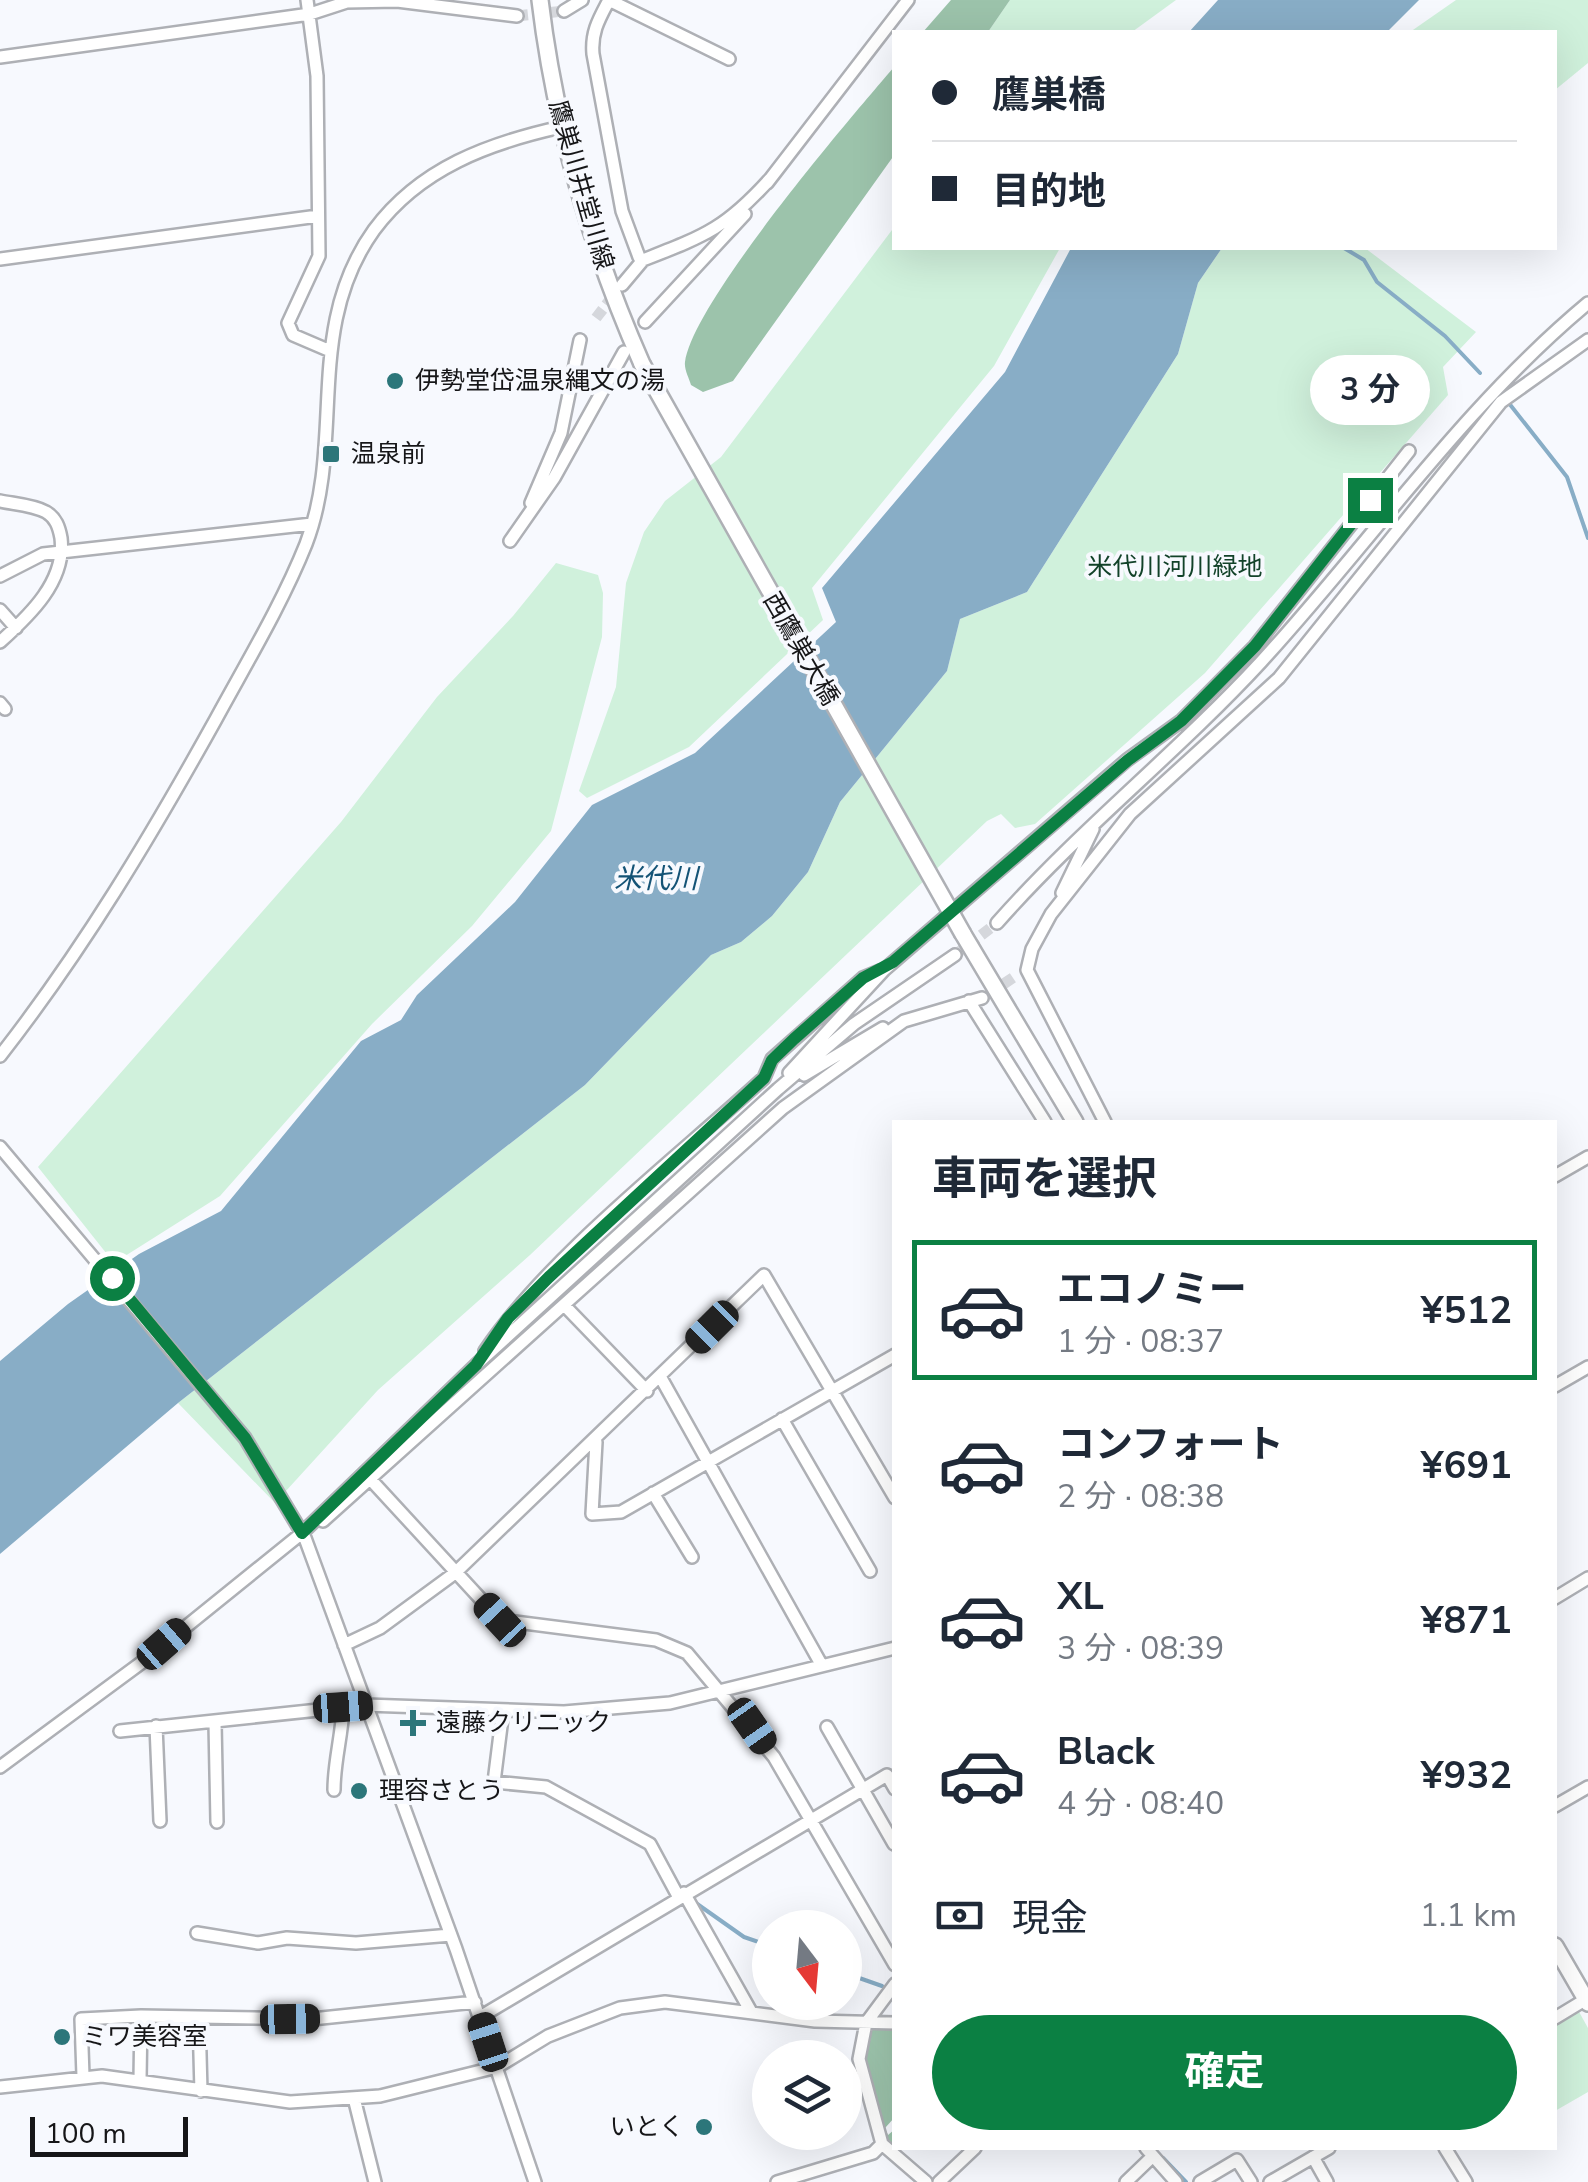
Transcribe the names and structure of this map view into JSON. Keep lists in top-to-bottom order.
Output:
{
  "streets": {
    "main road": ["鷹巣川井堂川線", "西鷹巣大橋"]
  },
  "crossings": [
    ["鷹巣川井堂川線", "西鷹巣大橋"]
  ],
  "water": ["米代川"],
  "parks": ["米代川河川緑地"],
  "places": {
    "other": [
      "伊勢堂岱温泉縄文の湯",
      "理容さとう",
      "ミワ美容室",
      "いとく"
    ],
    "transit": ["温泉前"],
    "health": ["遠藤クリニック"]
  },
  "scale_bar": "100 m",
  "north": "bottom",
  "page": {
    "banner": ["鷹巣橋", "目的地"],
    "bubble": "3 分",
    "heading": "車両を選択",
    "list": [
      {
        "name": "エコノミー",
        "note": "1 分 · 08:37",
        "value": "¥512"
      },
      {
        "name": "コンフォート",
        "note": "2 分 · 08:38",
        "value": "¥691"
      },
      {
        "name": "XL",
        "note": "3 分 · 08:39",
        "value": "¥871"
      },
      {
        "name": "Black",
        "note": "4 分 · 08:40",
        "value": "¥932"
      }
    ],
    "pay": ["現金", "1.1 km"],
    "buttons": "確定",
    "scale": "100 m"
  }
}
